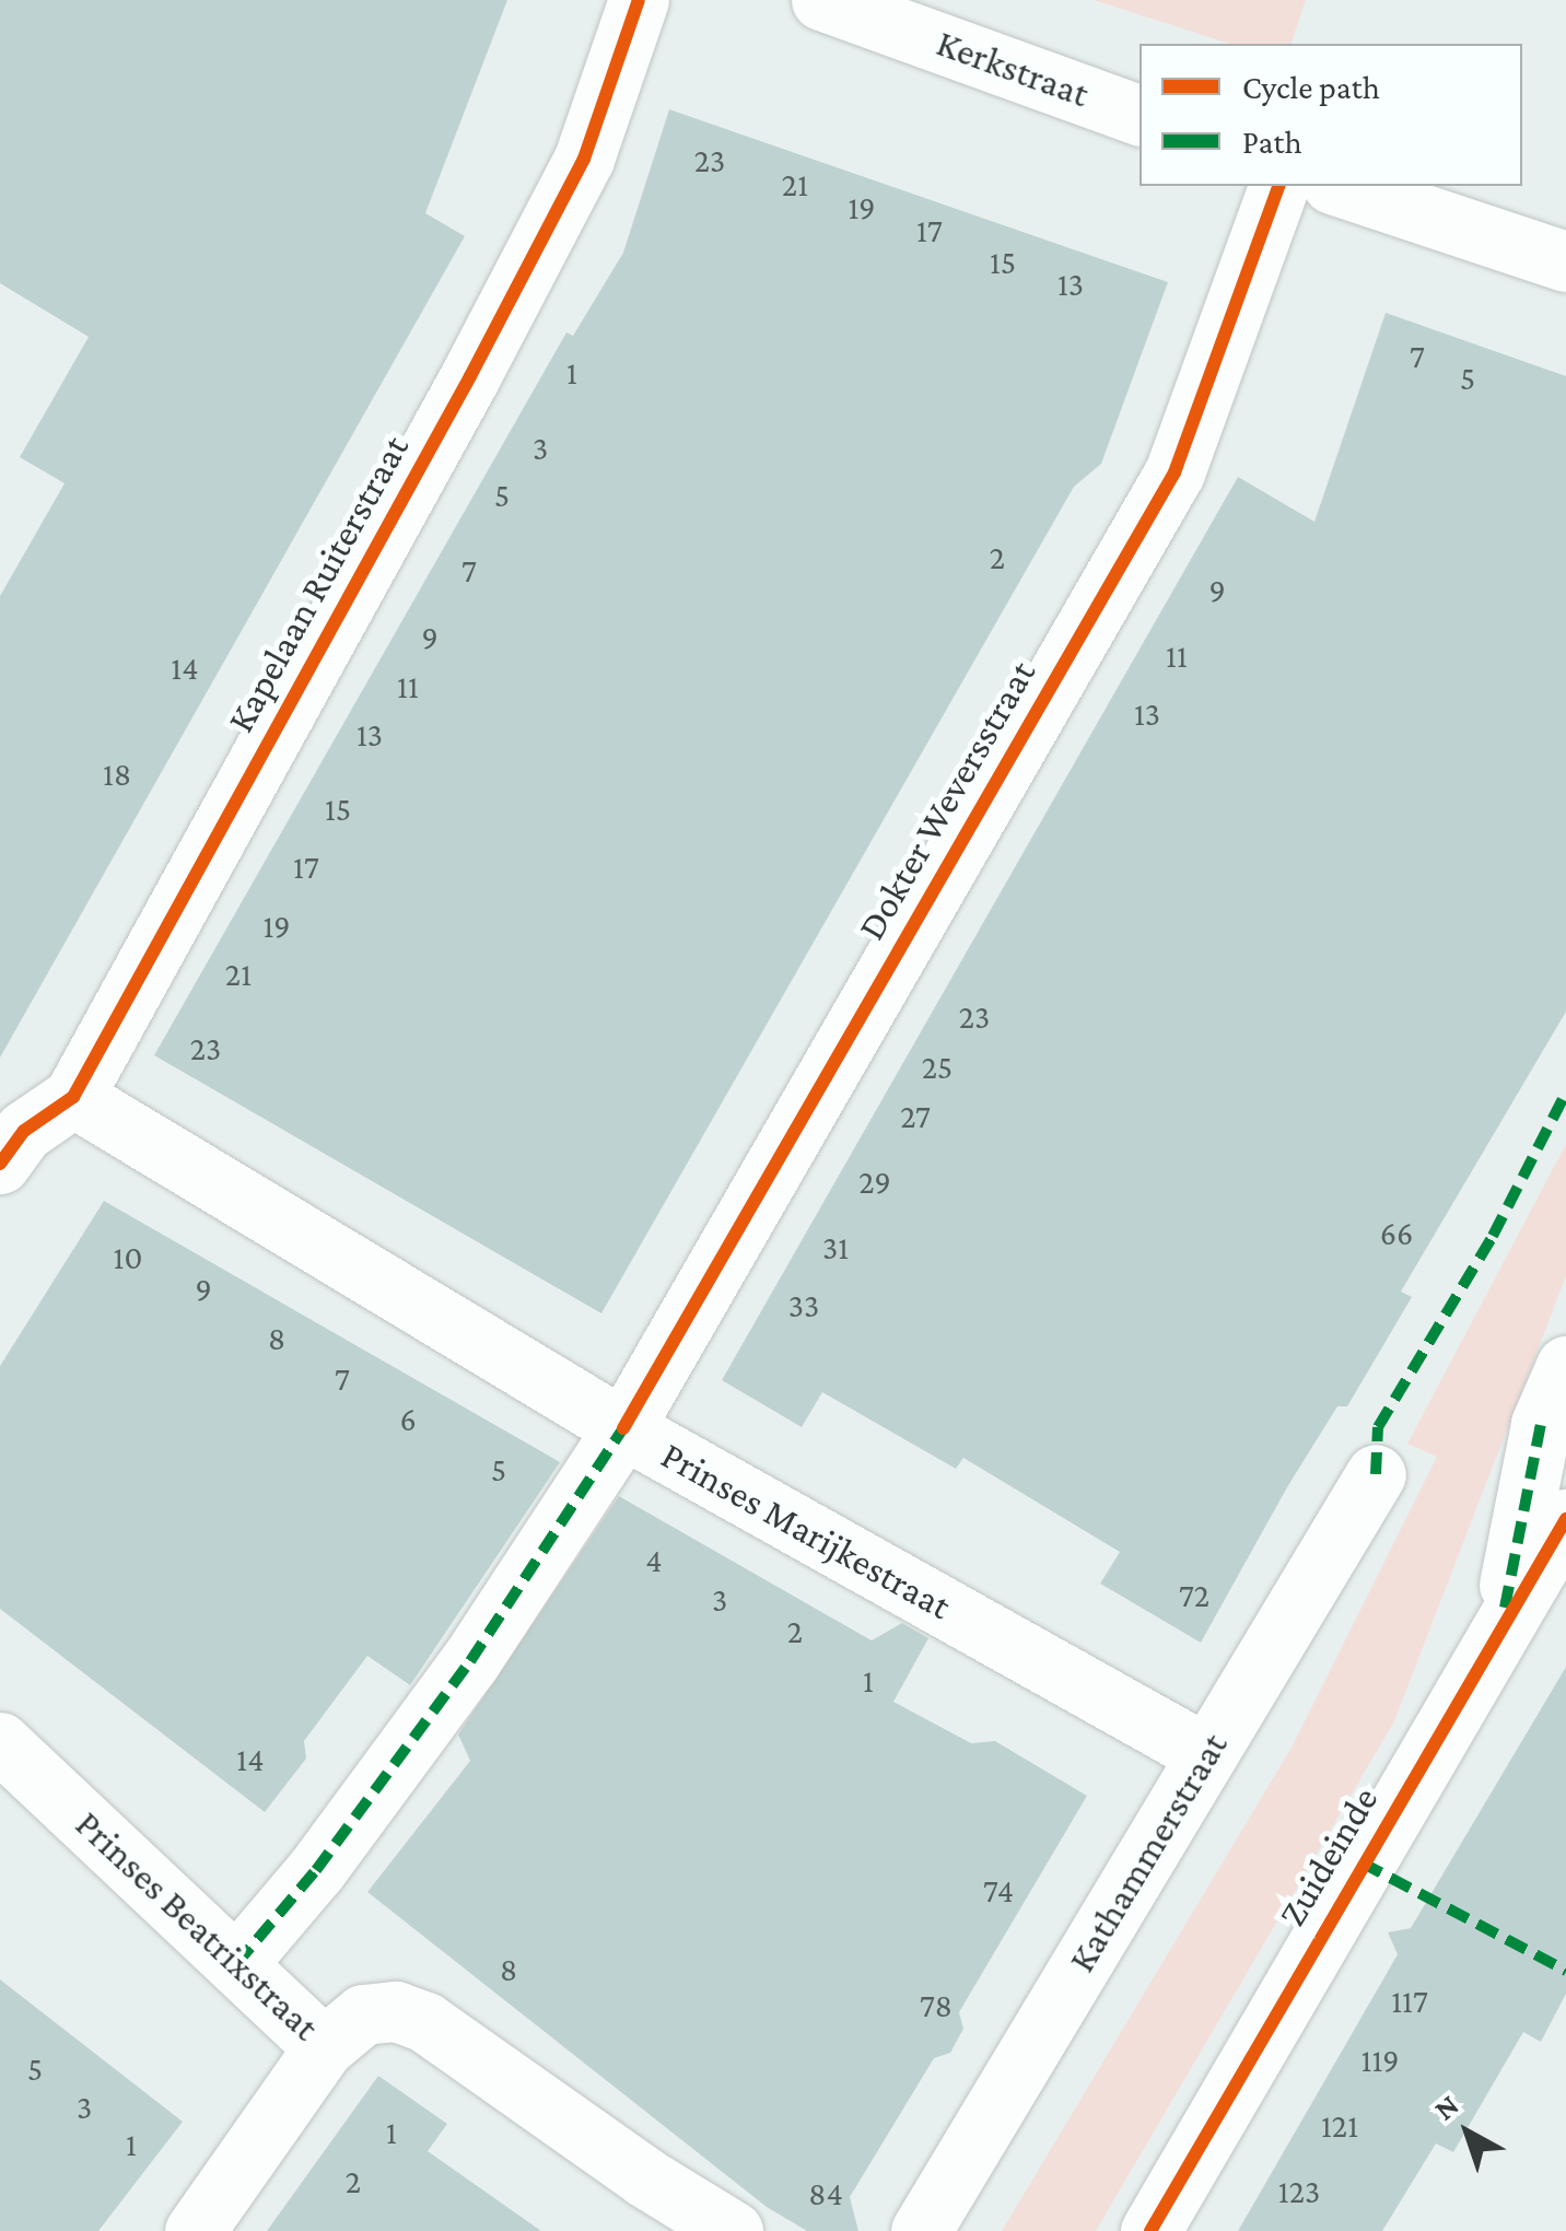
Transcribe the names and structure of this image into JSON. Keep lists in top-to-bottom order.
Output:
{
  "streets": {
    "street": [
      "Kerkstraat",
      "Kapelaan Ruiterstraat",
      "Dokter Weversstraat",
      "Prinses Marijkestraat",
      "Kathammerstraat",
      "Zuideinde",
      "Prinses Beatrixstraat"
    ]
  },
  "crossings": [
    ["Kapelaan Ruiterstraat", "Prinses Marijkestraat"],
    ["Dokter Weversstraat", "Prinses Marijkestraat"],
    ["Dokter Weversstraat", "Prinses Beatrixstraat"],
    ["Prinses Marijkestraat", "Kathammerstraat"]
  ],
  "house_numbers": [
    "23",
    "21",
    "19",
    "17",
    "15",
    "13",
    "7",
    "1",
    "5",
    "3",
    "5",
    "2",
    "7",
    "9",
    "9",
    "11",
    "14",
    "11",
    "13",
    "13",
    "18",
    "15",
    "17",
    "19",
    "21",
    "23",
    "23",
    "25",
    "27",
    "29",
    "66",
    "31",
    "10",
    "9",
    "33",
    "8",
    "7",
    "6",
    "5",
    "4",
    "72",
    "3",
    "2",
    "1",
    "14",
    "74",
    "8",
    "117",
    "78",
    "119",
    "5",
    "3",
    "121",
    "1",
    "1",
    "2",
    "123",
    "84"
  ],
  "legend": ["Cycle path", "Path"],
  "north": "top left"
}
